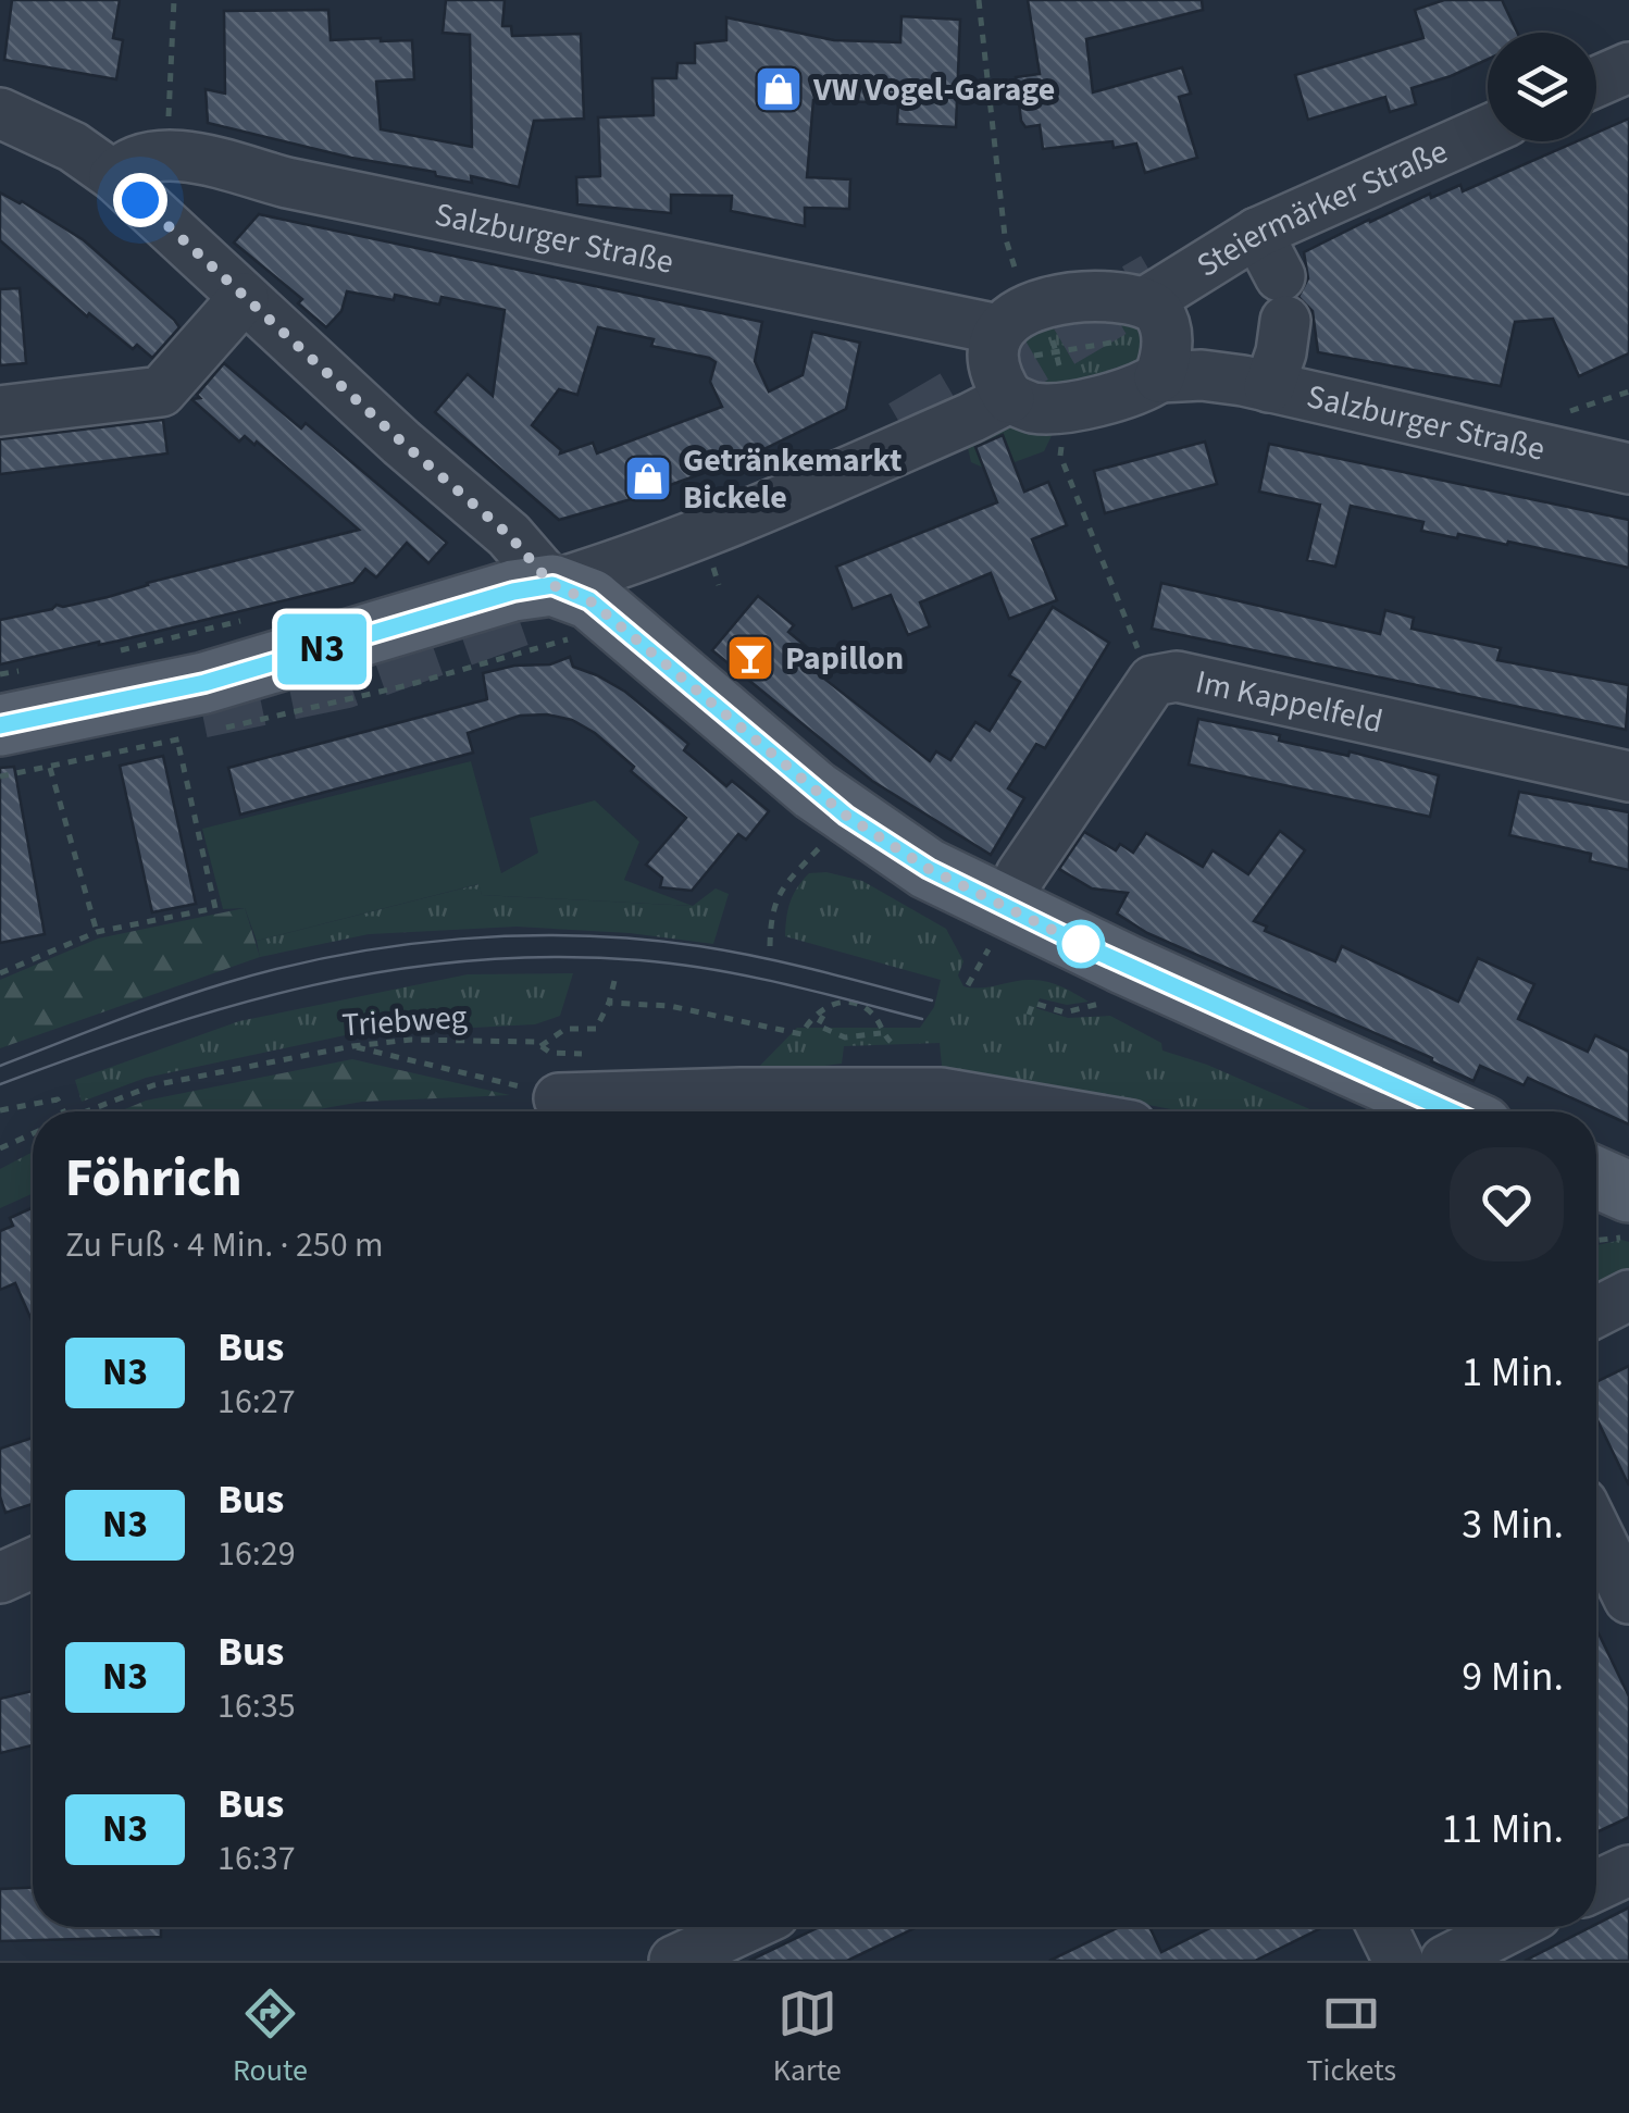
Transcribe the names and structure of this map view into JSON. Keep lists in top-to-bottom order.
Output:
{
  "streets": {
    "street": ["Steiermärker Straße", "Salzburger Straße", "Im Kappelfeld"],
    "path": ["Triebweg"]
  },
  "crossings": [
    ["Steiermärker Straße", "Salzburger Straße"]
  ],
  "places": {
    "shop": ["VW Vogel-Garage", "Getränkemarkt Bickele"],
    "bar": ["Papillon"]
  },
  "lines": ["bus line N3"],
  "page": {
    "on_map": "N3",
    "heading": ["Föhrich", "Zu Fuß · 4 Min. · 250 m"],
    "list": [
      {
        "mark": "N3",
        "name": "Bus",
        "note": "16:27",
        "value": "1 Min."
      },
      {
        "mark": "N3",
        "name": "Bus",
        "note": "16:29",
        "value": "3 Min."
      },
      {
        "mark": "N3",
        "name": "Bus",
        "note": "16:35",
        "value": "9 Min."
      },
      {
        "mark": "N3",
        "name": "Bus",
        "note": "16:37",
        "value": "11 Min."
      }
    ],
    "tabs": ["Route", "Karte", "Tickets"]
  }
}
